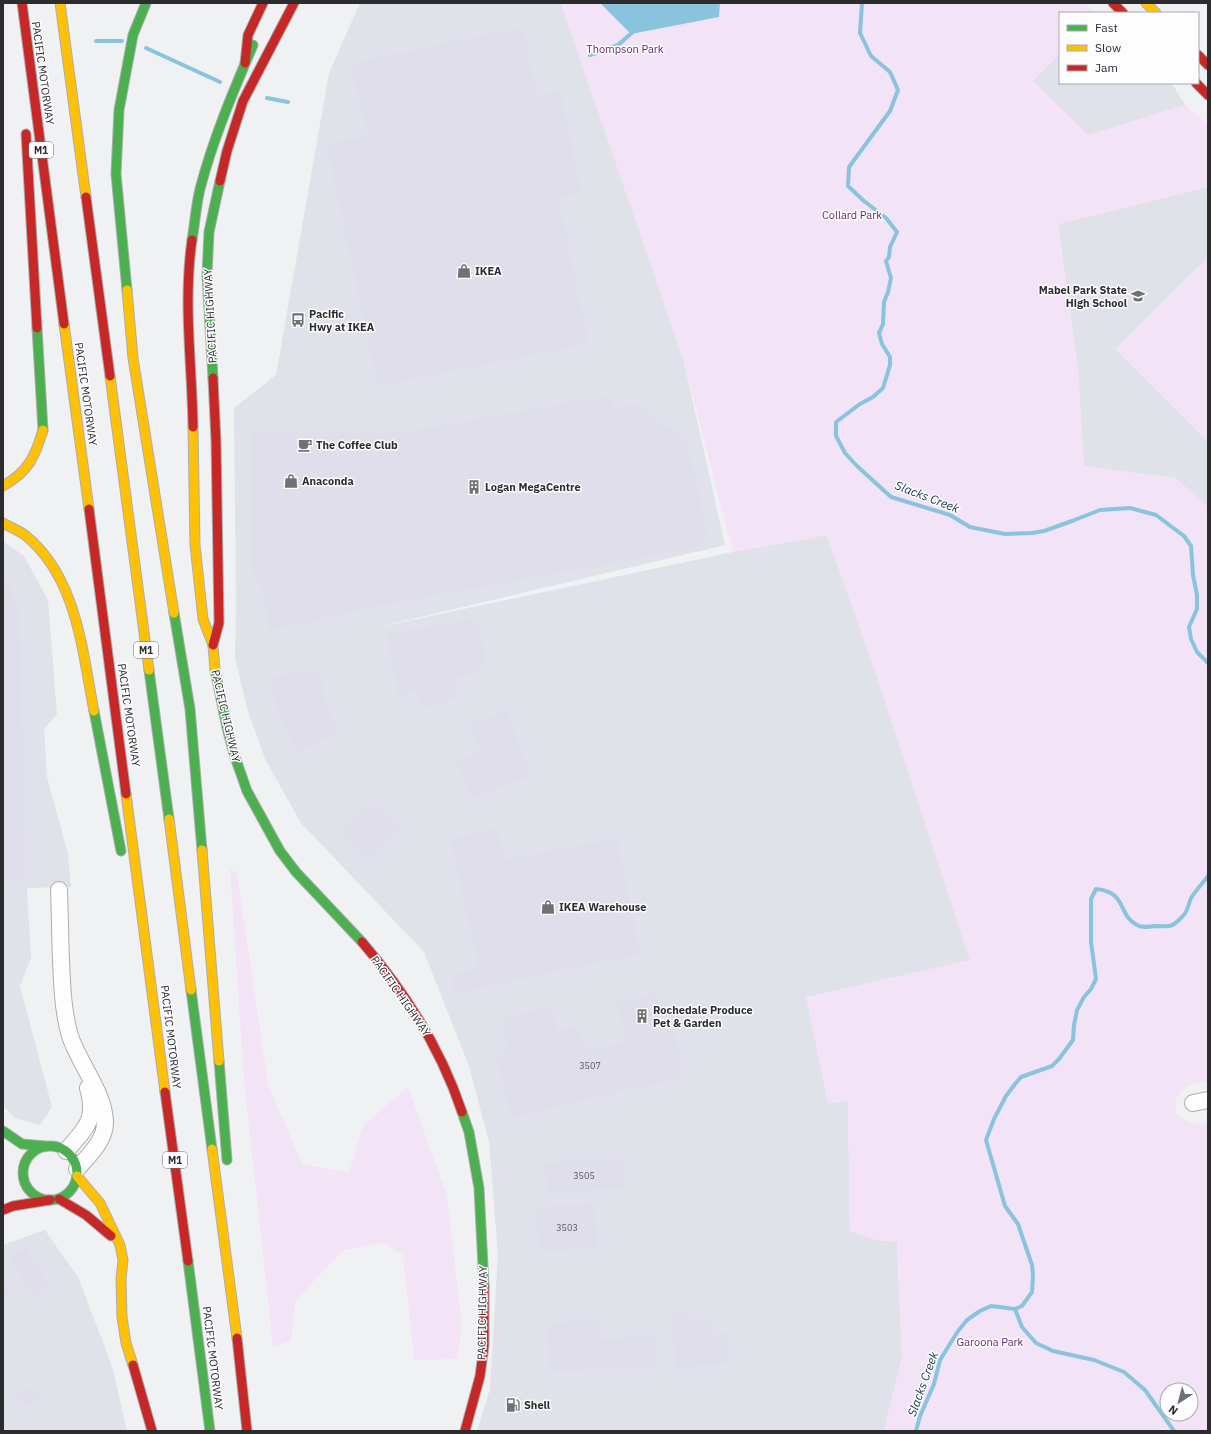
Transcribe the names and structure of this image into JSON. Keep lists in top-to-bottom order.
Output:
{
  "streets": {
    "main road": ["PACIFIC MOTORWAY", "M1", "PACIFIC HIGHWAY"]
  },
  "water": ["Slacks Creek"],
  "parks": ["Thompson Park", "Collard Park", "Garoona Park"],
  "places": {
    "shop": ["IKEA", "Anaconda", "IKEA Warehouse"],
    "school or university": ["Mabel Park State High School"],
    "bus stop": ["Pacific Hwy at IKEA"],
    "cafe": ["The Coffee Club"],
    "building": ["Logan MegaCentre", "Rochedale Produce Pet & Garden"],
    "fuel station": ["Shell"]
  },
  "house_numbers": ["3507", "3505", "3503"],
  "legend": ["Fast", "Slow", "Jam"],
  "north": "bottom left"
}
